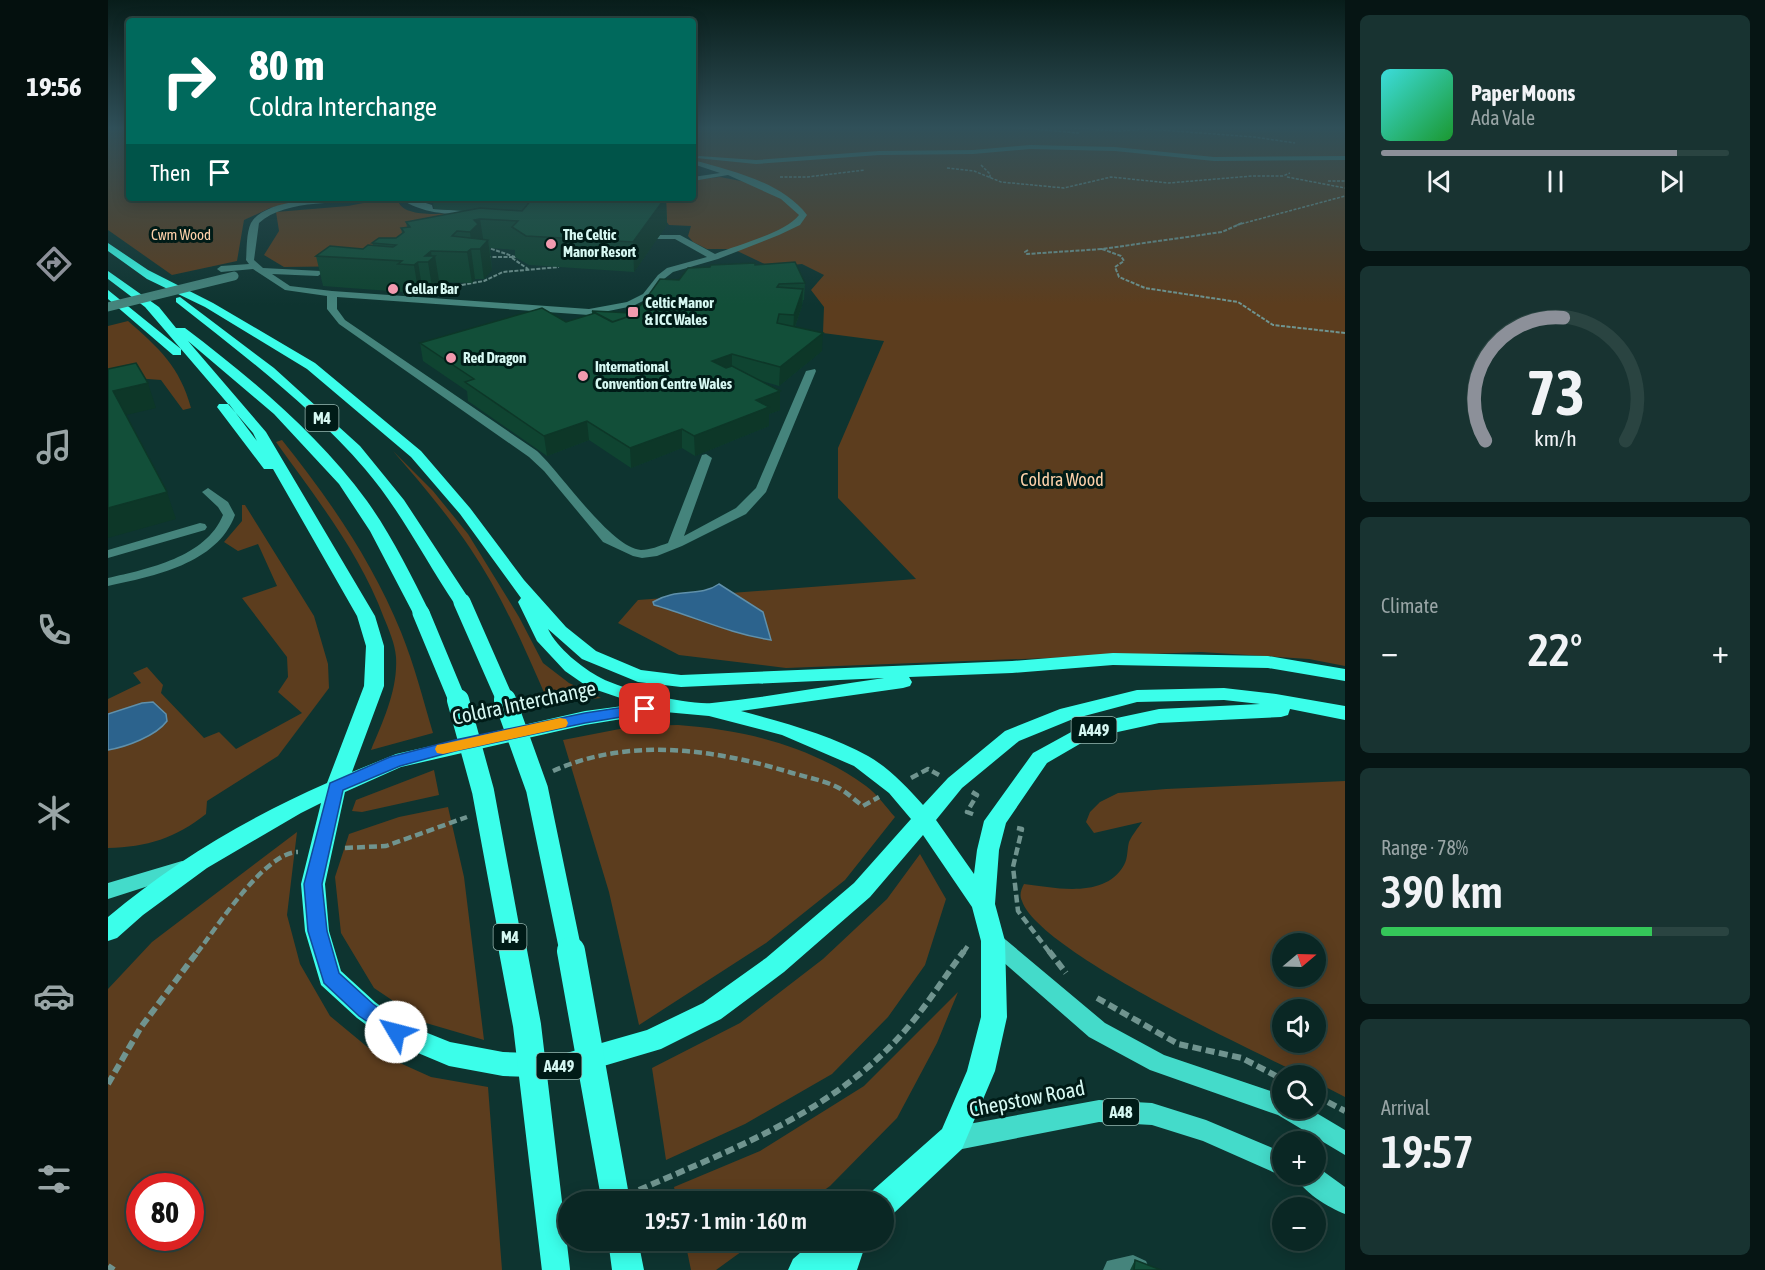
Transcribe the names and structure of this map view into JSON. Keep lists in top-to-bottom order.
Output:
{
  "streets": {
    "highway": ["M4", "Coldra Interchange", "A449"],
    "main road": ["Chepstow Road", "A48"]
  },
  "crossings": [
    ["M4", "Coldra Interchange"],
    ["M4", "A449"],
    ["Coldra Interchange", "A449"]
  ],
  "parks": ["Cwm Wood", "Coldra Wood"],
  "places": {
    "other": [
      "The Celtic Manor Resort",
      "Cellar Bar",
      "Red Dragon",
      "International Convention Centre Wales"
    ],
    "transit": ["Celtic Manor & ICC Wales"]
  },
  "north": "right",
  "page": {
    "tabs": "19:56",
    "turn": ["80 m", "Coldra Interchange"],
    "song": ["Paper Moons", "Ada Vale"],
    "then": "Then",
    "tile": [
      "Climate",
      ["Range · 78%", "390 km"],
      ["Arrival", "19:57"]
    ],
    "heat": ["−", "22°", "+"],
    "map_buttons": ["+", "−"],
    "limit": "80",
    "trip": "19:57 · 1 min · 160 m",
    "gauge": ["73", "km/h"]
  }
}
